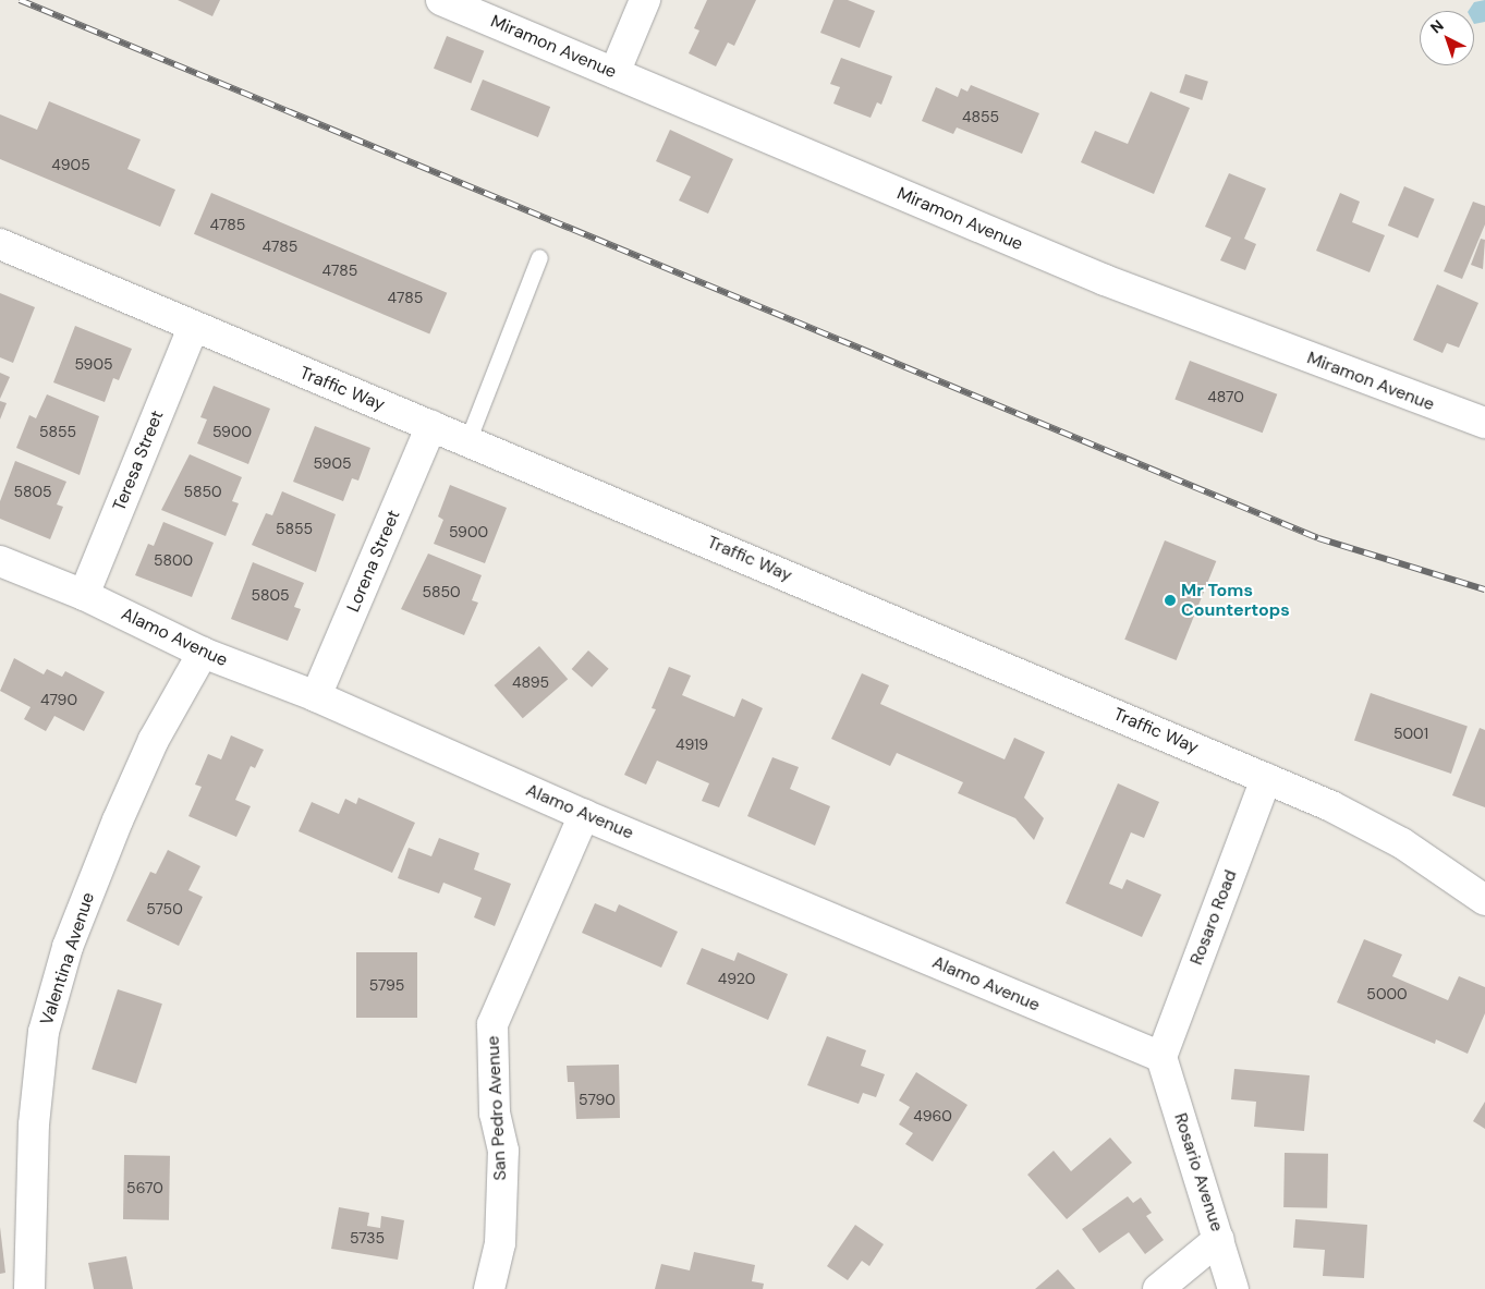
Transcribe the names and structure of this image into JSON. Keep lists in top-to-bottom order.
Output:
{
  "streets": {
    "street": [
      "Miramon Avenue",
      "Traffic Way",
      "Teresa Street",
      "Lorena Street",
      "Alamo Avenue",
      "Rosaro Road",
      "Valentina Avenue",
      "San Pedro Avenue",
      "Rosario Avenue"
    ]
  },
  "crossings": [
    ["Traffic Way", "Teresa Street"],
    ["Traffic Way", "Lorena Street"],
    ["Traffic Way", "Rosaro Road"],
    ["Teresa Street", "Alamo Avenue"],
    ["Lorena Street", "Alamo Avenue"],
    ["Alamo Avenue", "Rosaro Road"],
    ["Alamo Avenue", "Valentina Avenue"],
    ["Alamo Avenue", "San Pedro Avenue"],
    ["Alamo Avenue", "Rosario Avenue"],
    ["Rosaro Road", "Rosario Avenue"]
  ],
  "places": ["Mr Toms Countertops"],
  "house_numbers": [
    "4855",
    "4905",
    "4785",
    "4785",
    "4785",
    "4785",
    "5905",
    "4870",
    "5855",
    "5900",
    "5905",
    "5805",
    "5850",
    "5855",
    "5900",
    "5800",
    "5850",
    "5805",
    "4895",
    "4790",
    "5001",
    "4919",
    "5750",
    "4920",
    "5795",
    "5000",
    "5790",
    "4960",
    "5670",
    "5735"
  ],
  "north": "top left"
}
